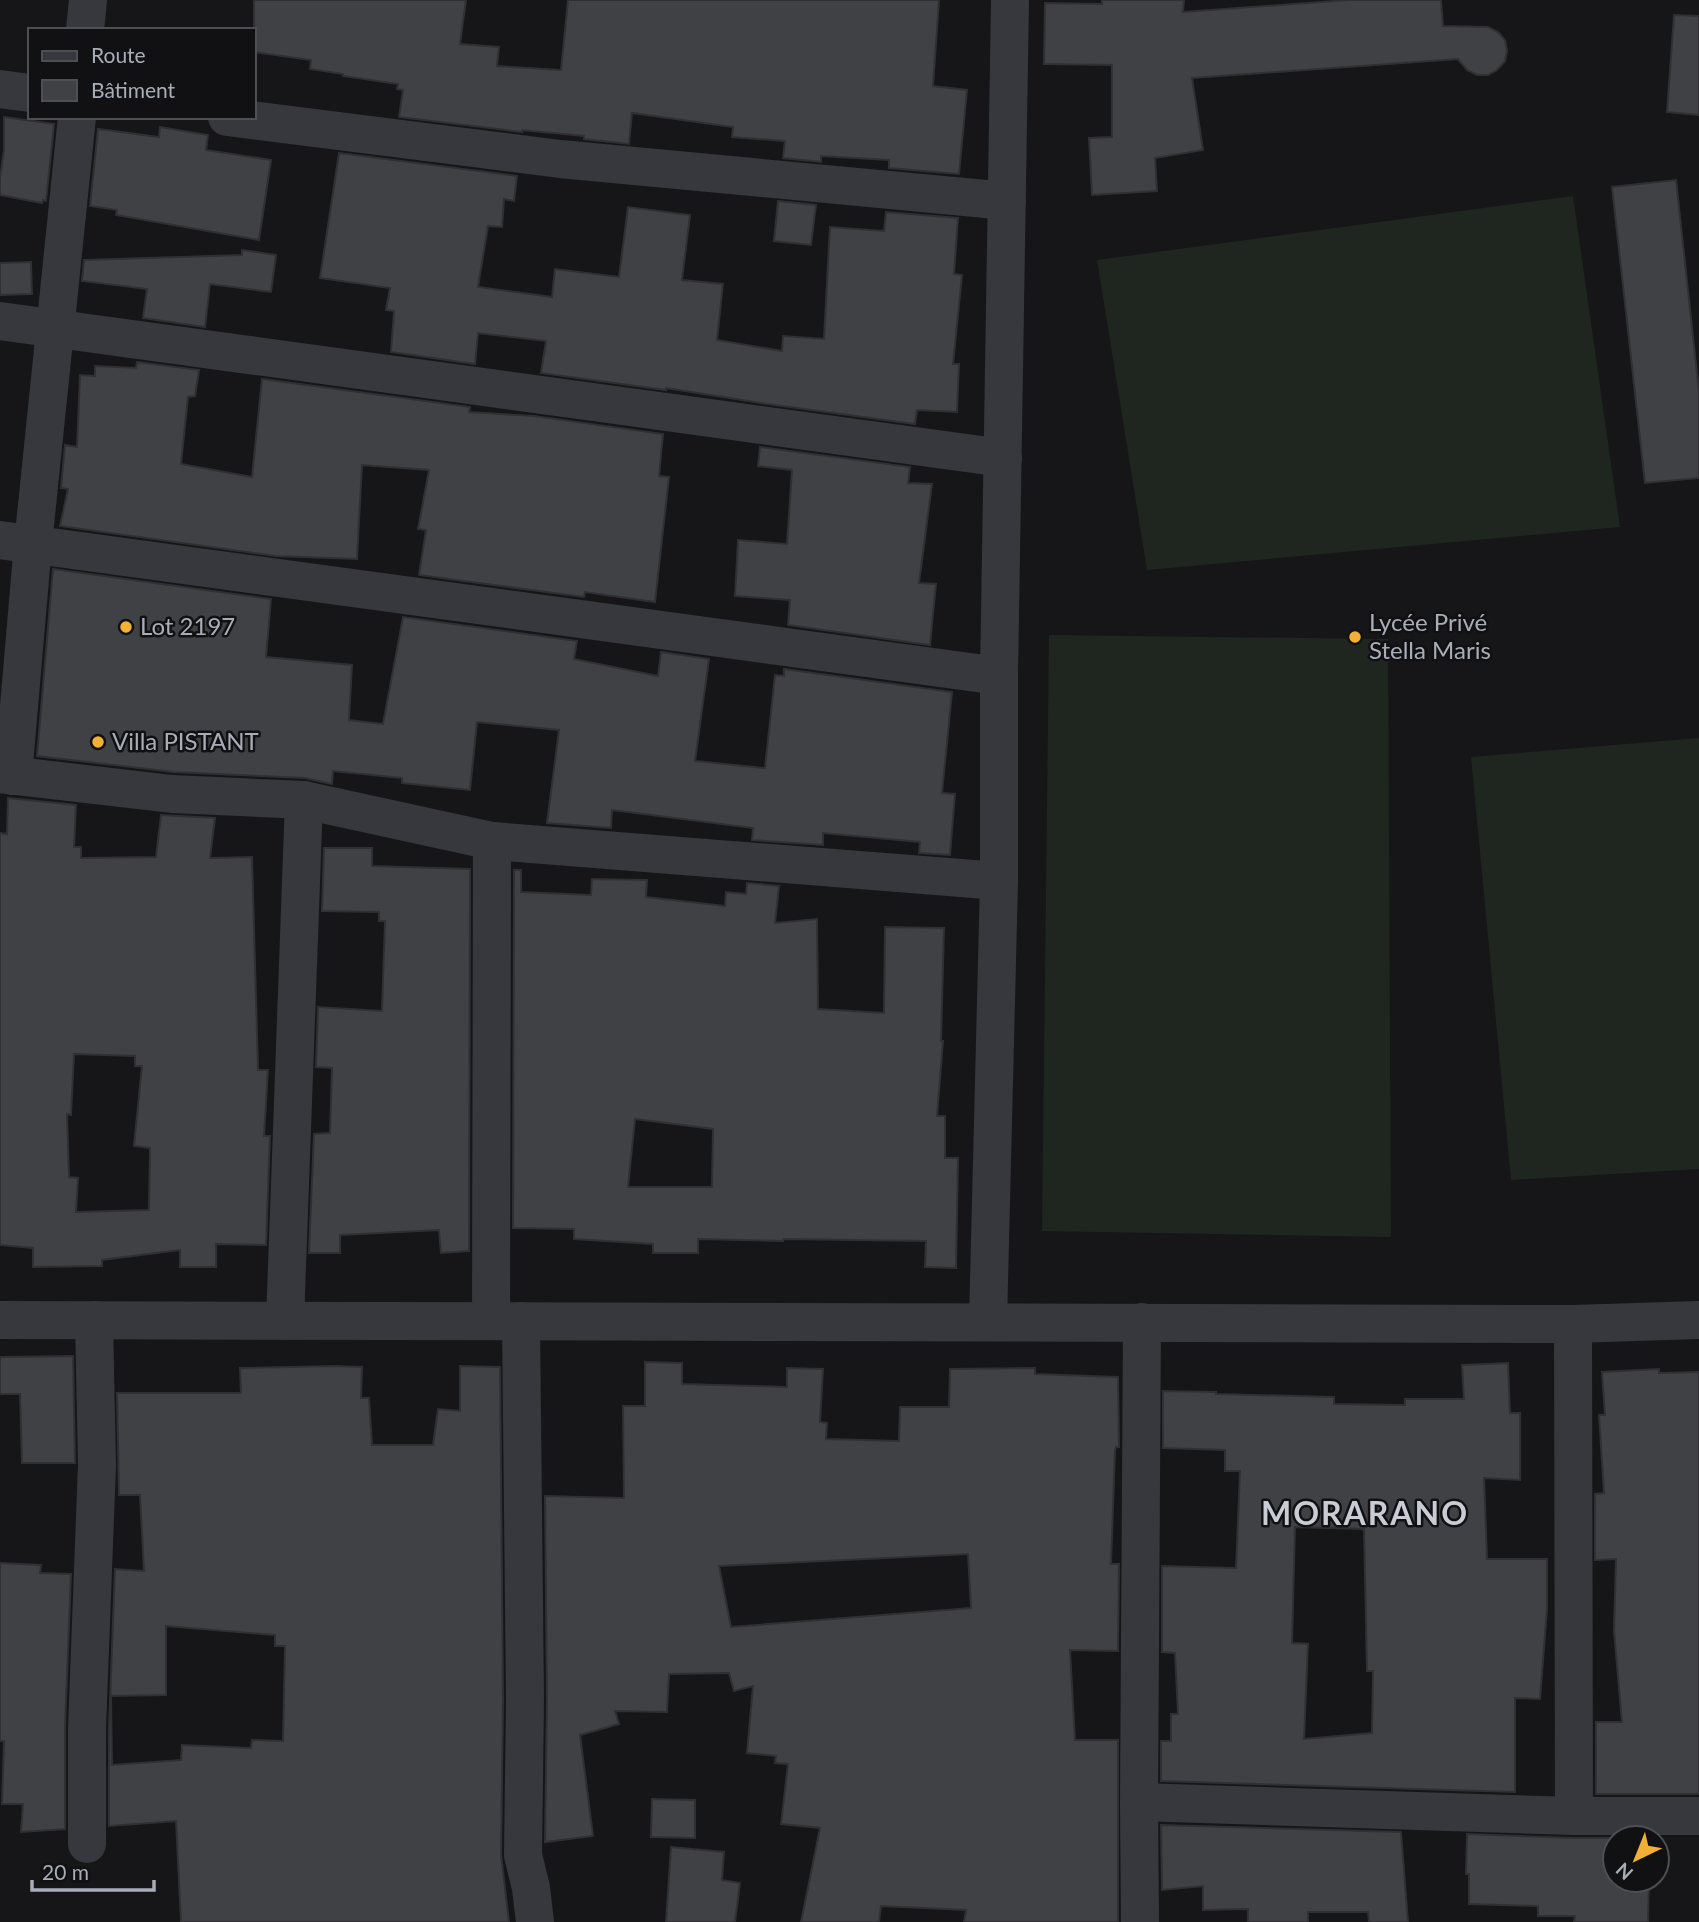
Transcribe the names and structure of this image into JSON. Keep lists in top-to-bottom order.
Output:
{
  "districts": ["MORARANO"],
  "places": ["Lot 2197", "Lycée Privé Stella Maris", "Villa PISTANT"],
  "legend": ["Route", "Bâtiment"],
  "scale_bar": "20 m",
  "north": "bottom left"
}
